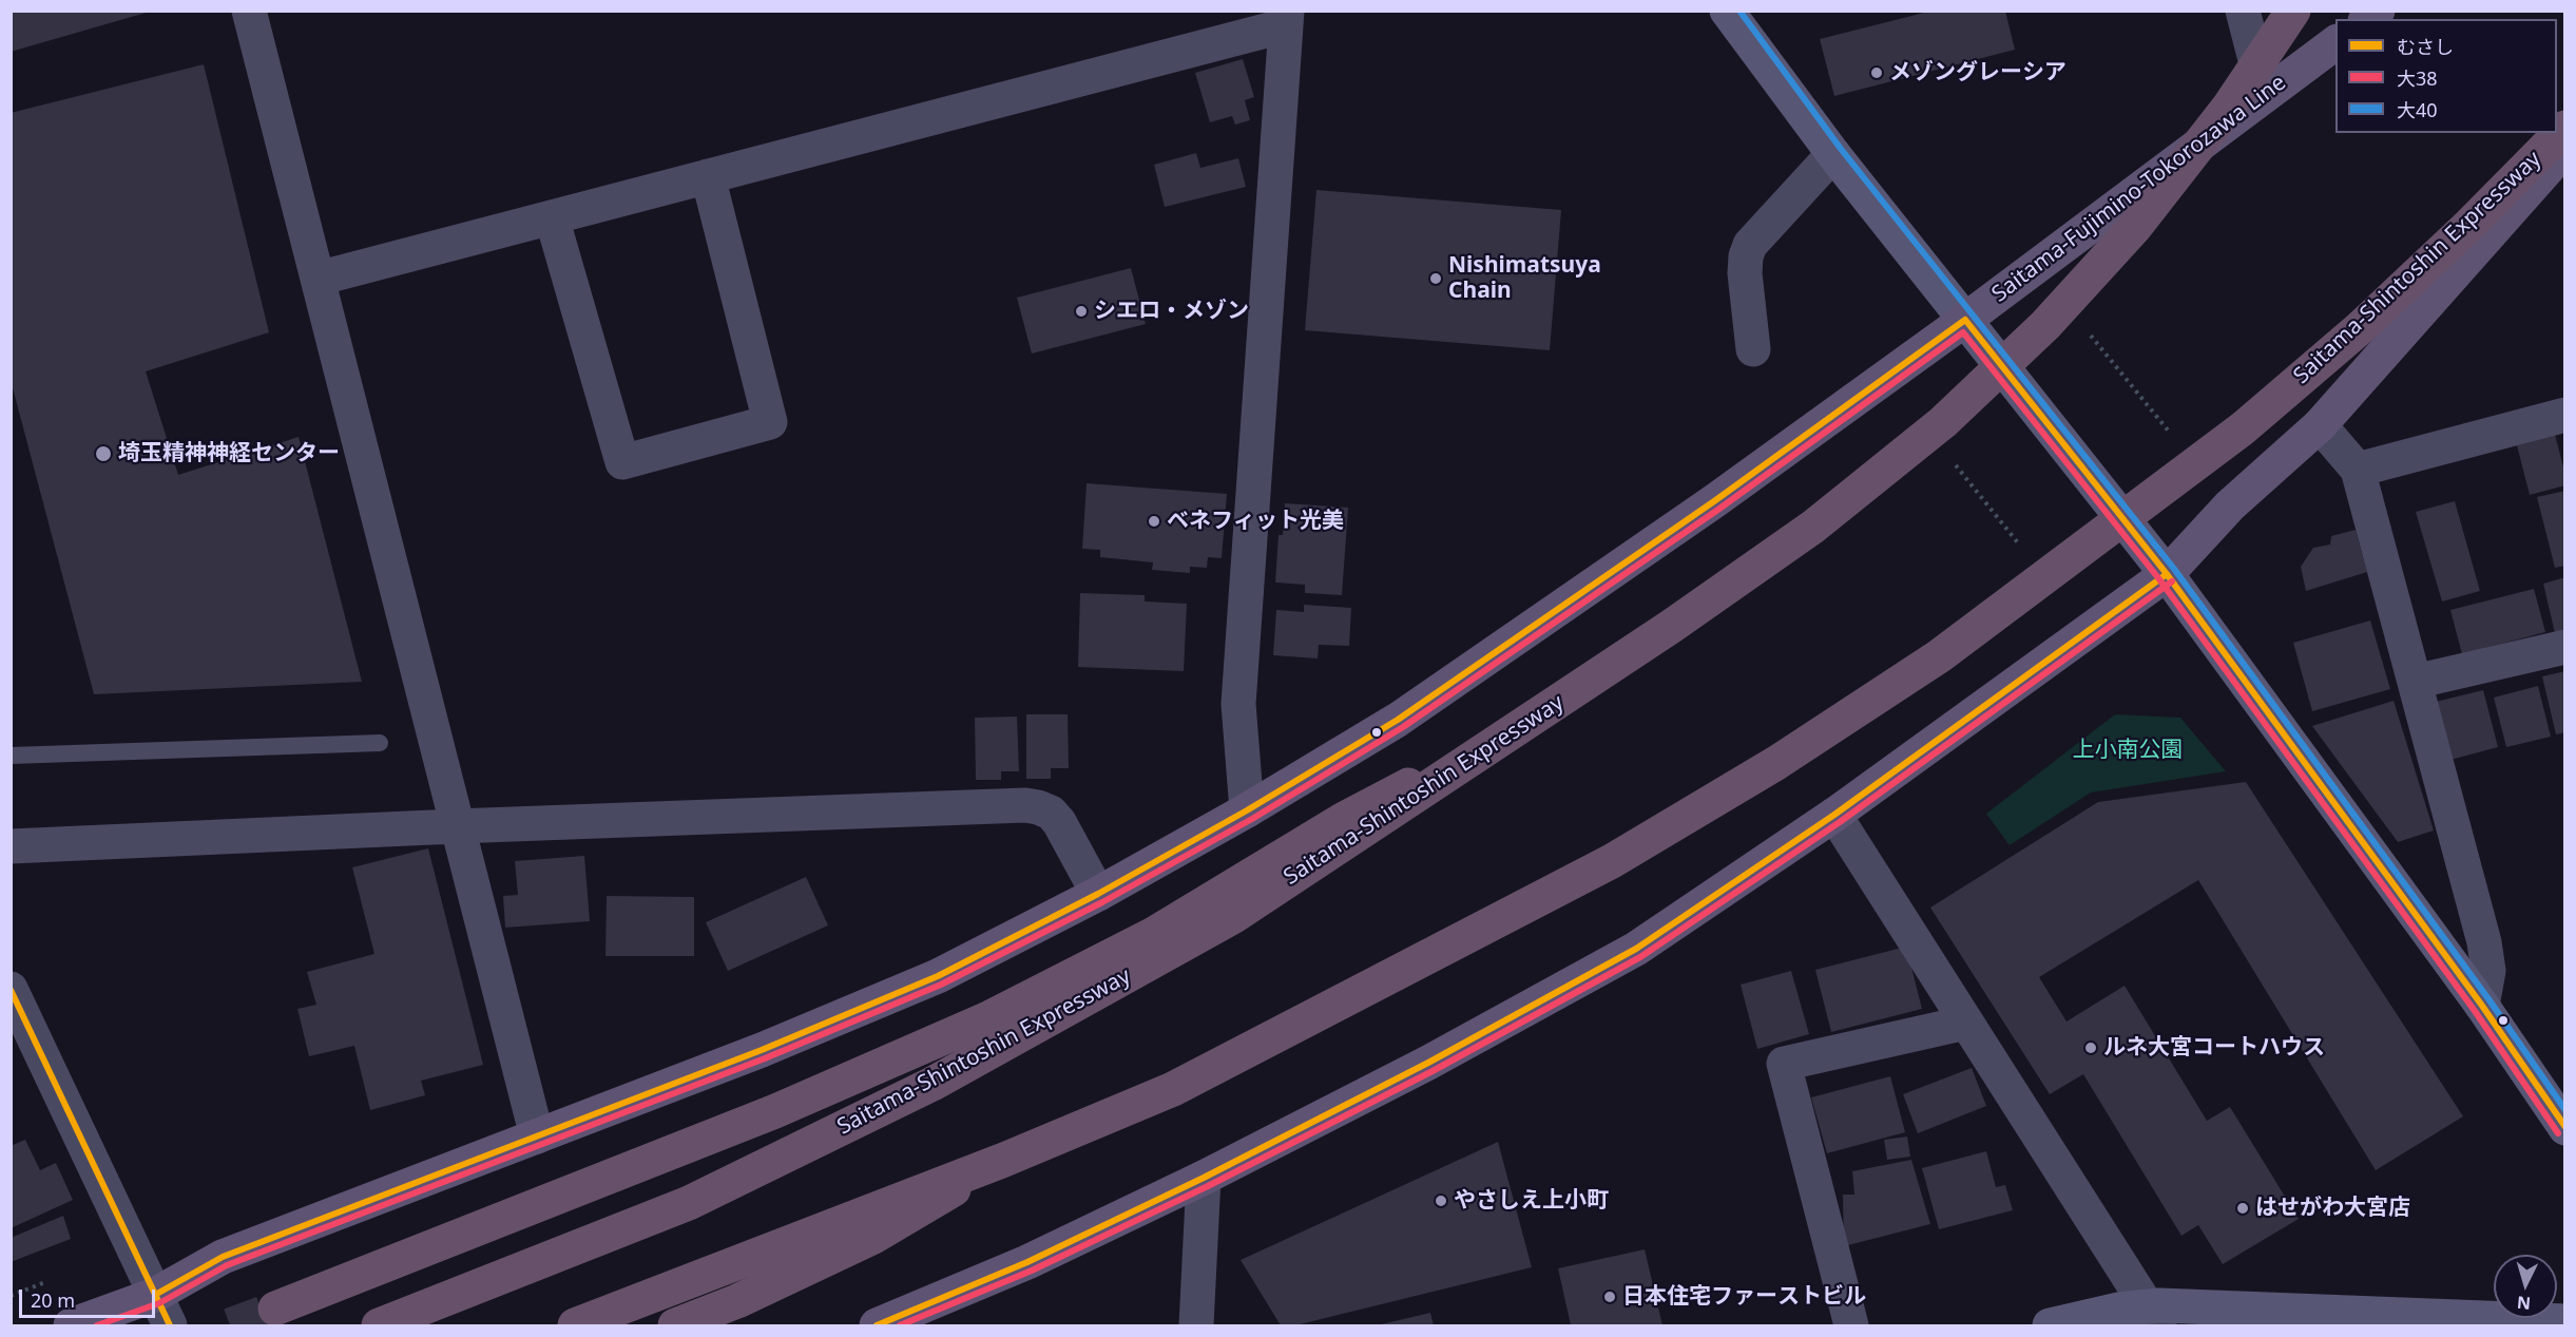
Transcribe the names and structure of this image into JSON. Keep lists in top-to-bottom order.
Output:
{
  "streets": {
    "highway": ["Saitama-Shintoshin Expressway"],
    "main road": ["Saitama-Fujimino-Tokorozawa Line"]
  },
  "parks": ["上小南公園"],
  "places": [
    "メゾングレーシア",
    "Nishimatsuya Chain",
    "シエロ・メゾン",
    "埼玉精神神経センター",
    "ベネフィット光美",
    "ルネ大宮コートハウス",
    "やさしえ上小町",
    "はせがわ大宮店",
    "日本住宅ファーストビル"
  ],
  "lines": ["transit line 大40", "transit line むさし", "transit line 大38"],
  "legend": ["むさし", "大38", "大40"],
  "scale_bar": "20 m",
  "north": "bottom"
}
